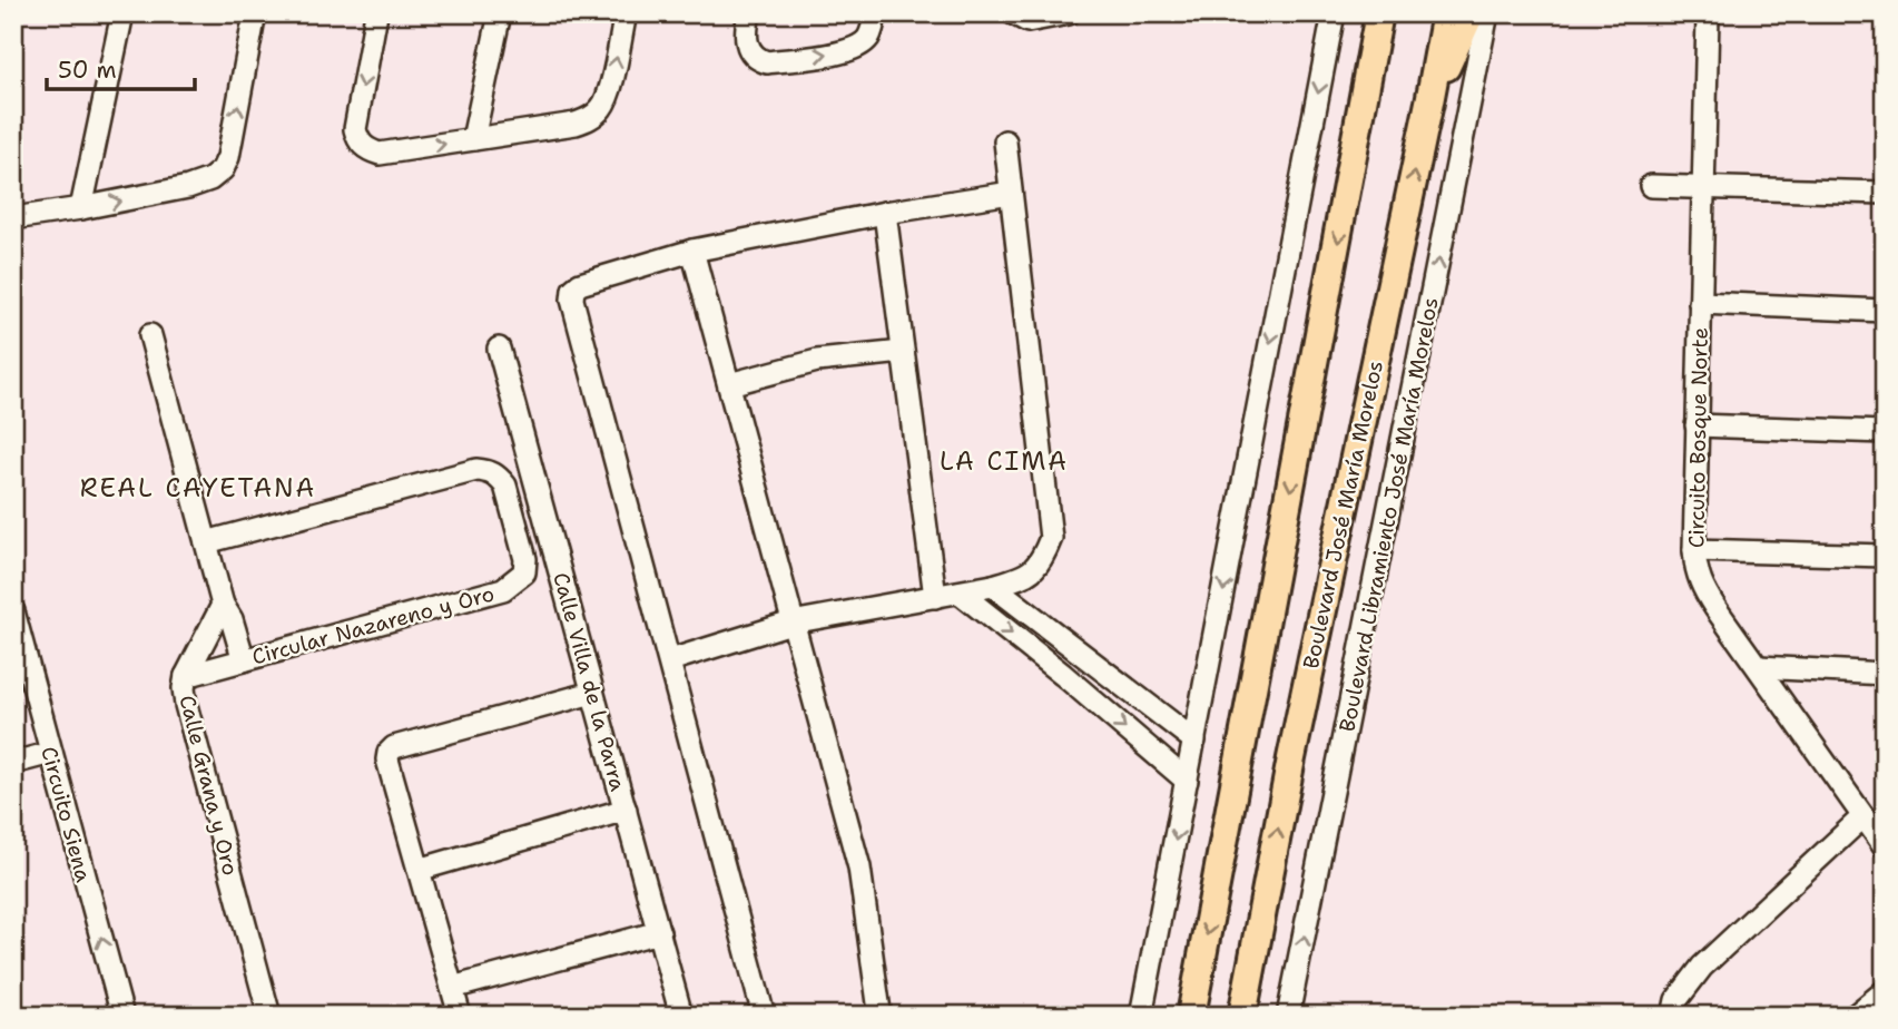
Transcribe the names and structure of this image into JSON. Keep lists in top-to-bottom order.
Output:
{
  "streets": {
    "main road": ["Boulevard José María Morelos"],
    "street": [
      "Circuito Bosque Norte",
      "Boulevard Libramiento José María Morelos",
      "Circular Nazareno y Oro",
      "Calle Villa de la Parra",
      "Calle Grana y Oro",
      "Circuito Siena"
    ]
  },
  "crossings": [
    ["Circular Nazareno y Oro", "Calle Grana y Oro"]
  ],
  "one_way": ["Circuito Siena"],
  "districts": ["LA CIMA", "REAL CAYETANA"],
  "scale_bar": "50 m"
}
